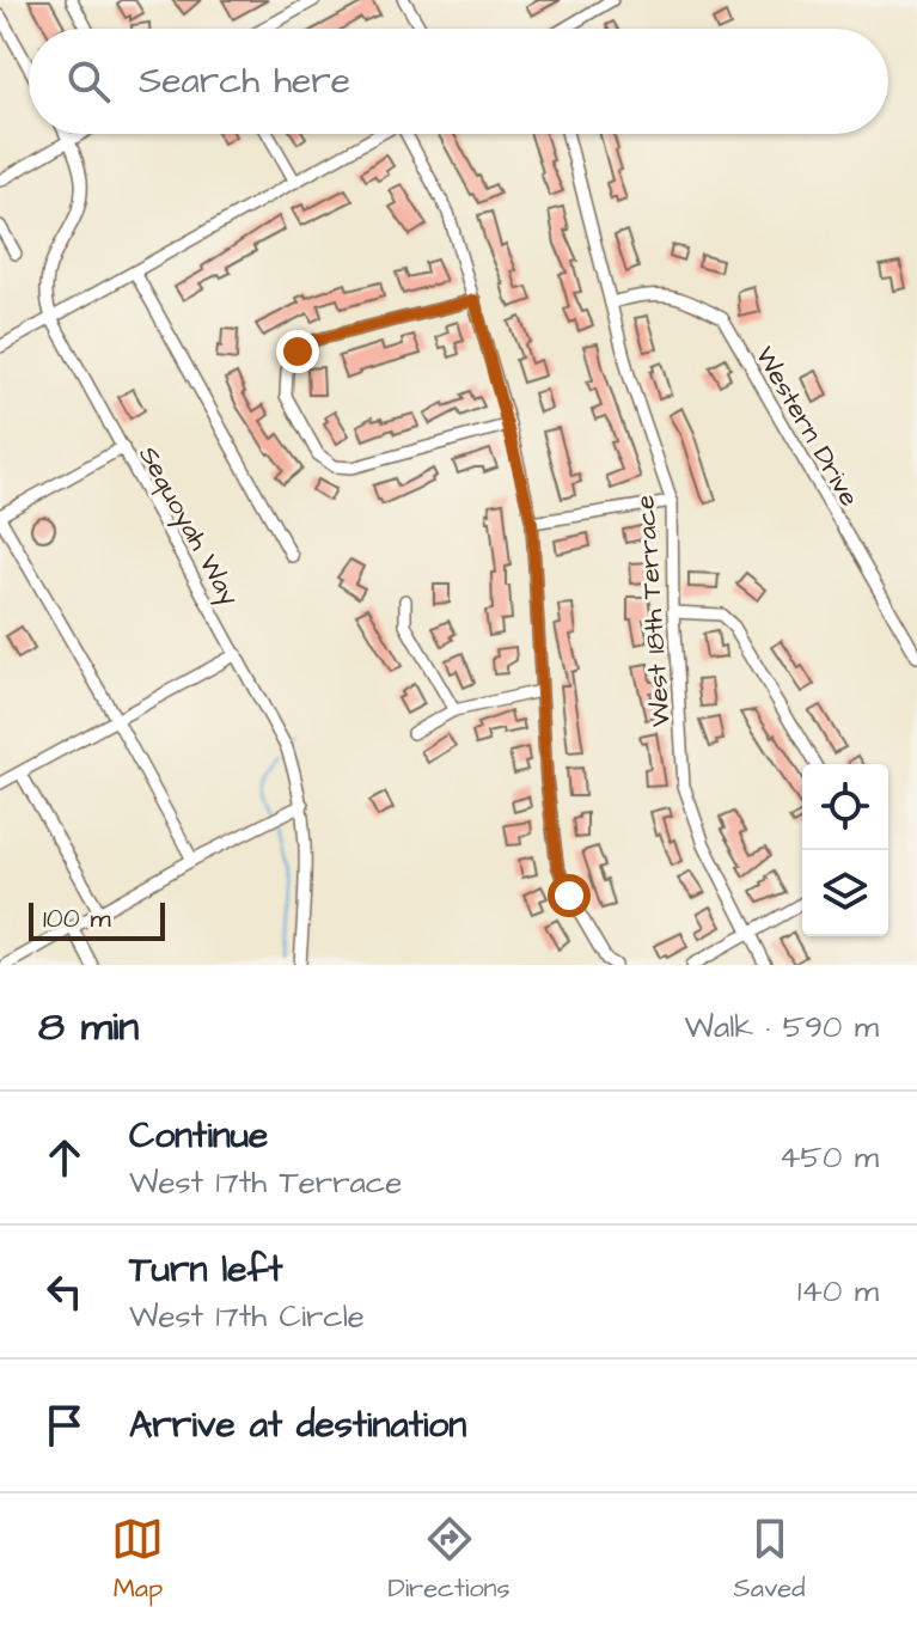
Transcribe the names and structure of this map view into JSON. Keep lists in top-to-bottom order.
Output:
{
  "streets": {
    "street": ["Western Drive", "Sequoyah Way", "West 18th Terrace"]
  },
  "crossings": [
    ["Western Drive", "West 18th Terrace"]
  ],
  "scale_bar": "100 m",
  "page": {
    "search": "Search here",
    "scale": "100 m",
    "heading": ["8 min", "Walk · 590 m"],
    "list": [
      ["Continue", "West 17th Terrace", "450 m"],
      ["Turn left", "West 17th Circle", "140 m"],
      "Arrive at destination"
    ],
    "nav": ["Map", "Directions", "Saved"]
  }
}
